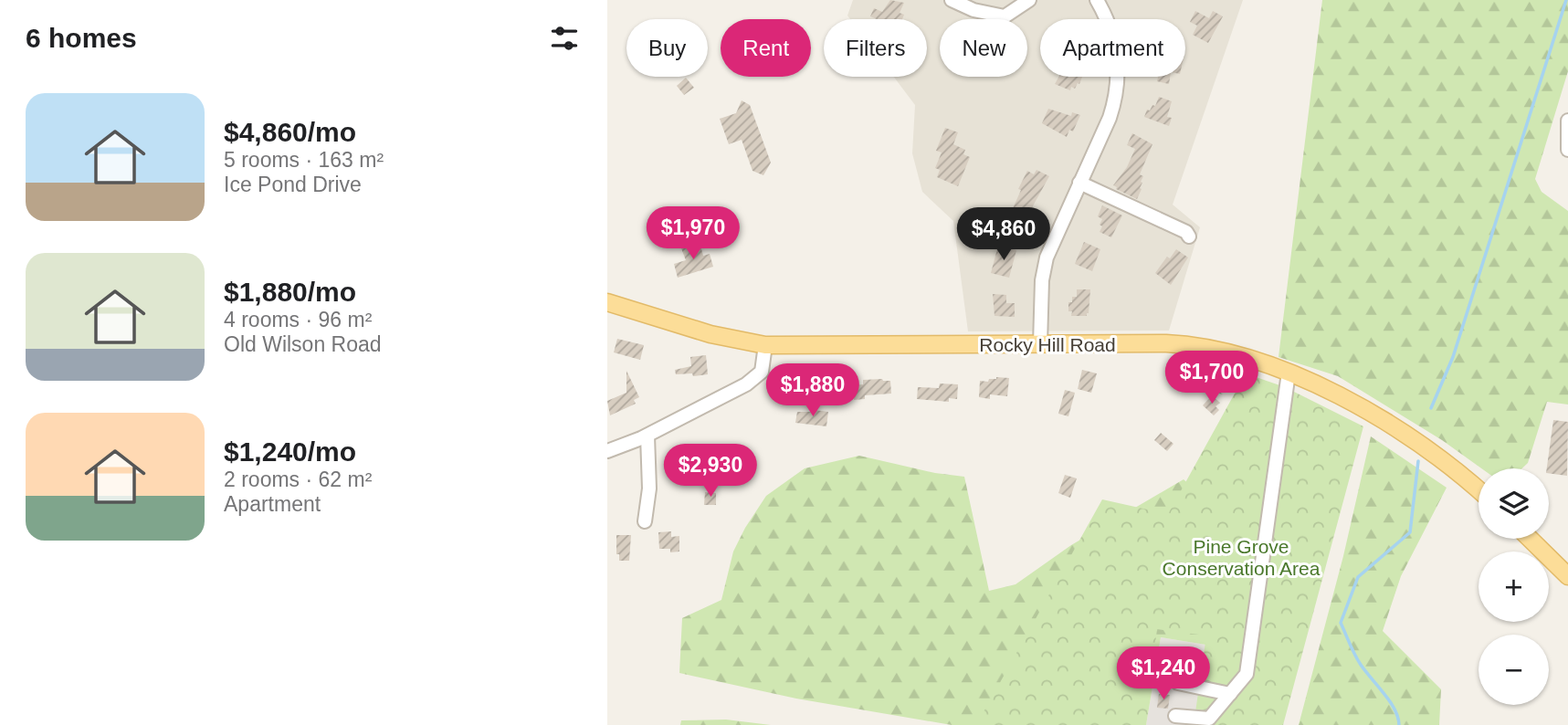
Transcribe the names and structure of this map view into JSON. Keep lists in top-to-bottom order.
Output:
{
  "streets": {
    "main road": ["Rocky Hill Road"]
  },
  "parks": ["Pine Grove Conservation Area"],
  "page": {
    "heading": "6 homes",
    "chip": [
      "Buy",
      "Rent",
      "Filters",
      "New",
      "Apartment"
    ],
    "list": [
      {
        "name": "$4,860/mo",
        "note": "5 rooms · 163 m² · Ice Pond Drive"
      },
      {
        "name": "$1,880/mo",
        "note": "4 rooms · 96 m² · Old Wilson Road"
      },
      {
        "name": "$1,240/mo",
        "note": "2 rooms · 62 m² · Apartment"
      }
    ],
    "price": [
      "$1,970",
      "$4,860",
      "$1,700",
      "$1,880",
      "$2,930",
      "$1,240"
    ],
    "map_buttons": ["+", "−"]
  }
}
